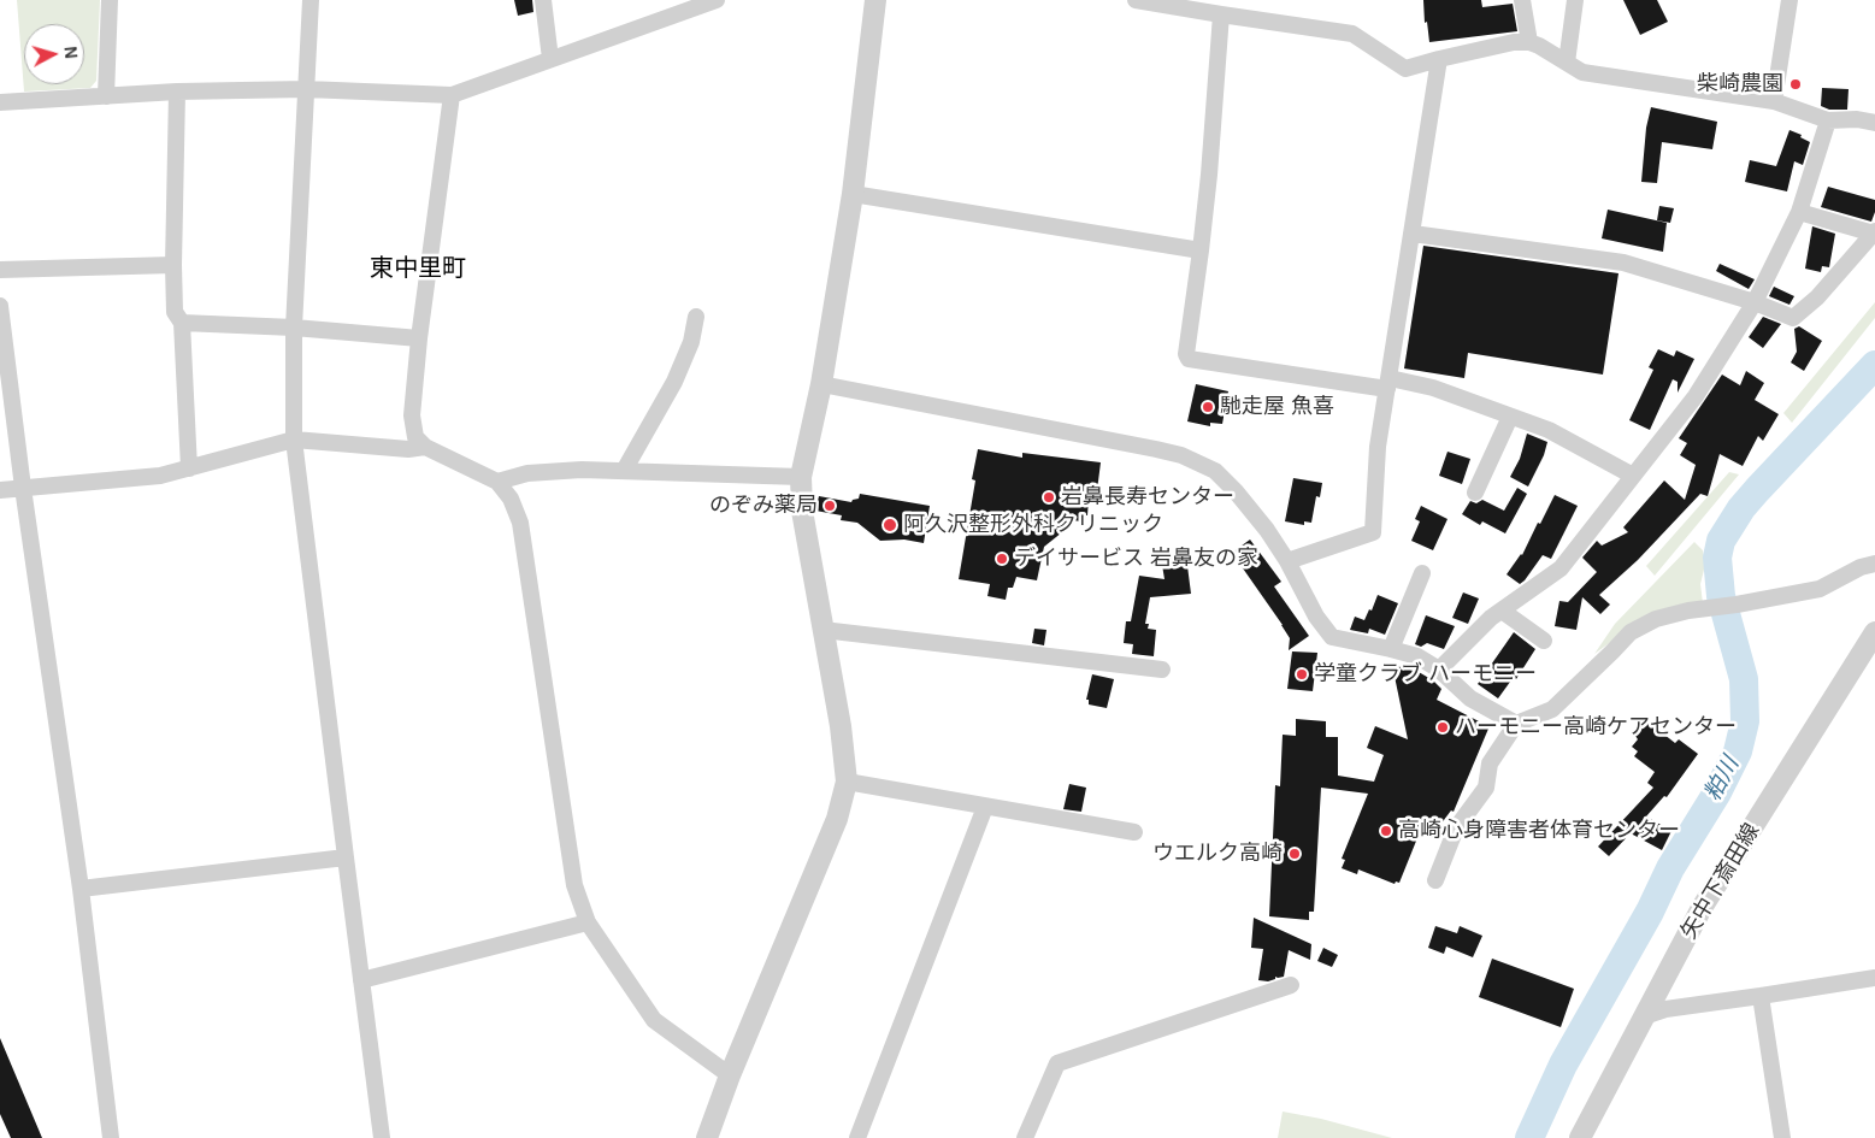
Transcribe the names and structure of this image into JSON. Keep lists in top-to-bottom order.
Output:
{
  "streets": {
    "street": ["矢中下斎田線"]
  },
  "districts": ["東中里町"],
  "water": ["粕川"],
  "places": [
    "柴崎農園",
    "馳走屋 魚喜",
    "岩鼻長寿センター",
    "のぞみ薬局",
    "阿久沢整形外科クリニック",
    "デイサービス 岩鼻友の家",
    "学童クラブ ハーモニー",
    "ハーモニー高崎ケアセンター",
    "高崎心身障害者体育センター",
    "ウエルク高崎"
  ],
  "north": "right"
}
